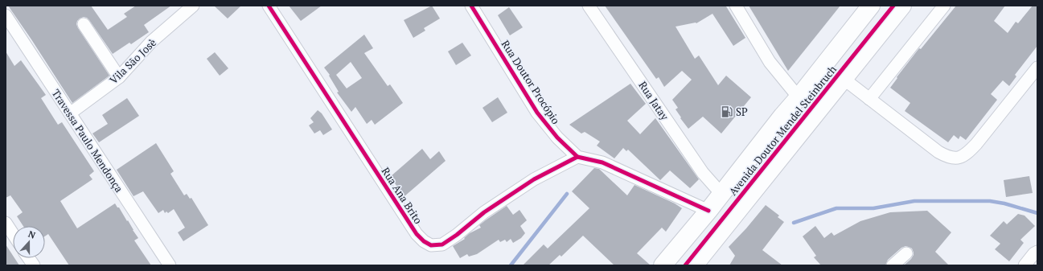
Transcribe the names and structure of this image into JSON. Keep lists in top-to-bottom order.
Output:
{
  "streets": {
    "highway": ["Avenida Doutor Mendel Steinbruch"],
    "street": [
      "Vila São Josè",
      "Rua Doutor Procópio",
      "Rua Jatay",
      "Travessa Paulo Mendonça",
      "Rua Ana Brito"
    ]
  },
  "crossings": [
    ["Vila São Josè", "Travessa Paulo Mendonça"],
    ["Rua Doutor Procópio", "Rua Ana Brito"],
    ["Rua Jatay", "Avenida Doutor Mendel Steinbruch"]
  ],
  "places": {
    "fuel station": ["SP"]
  },
  "north": "top"
}
